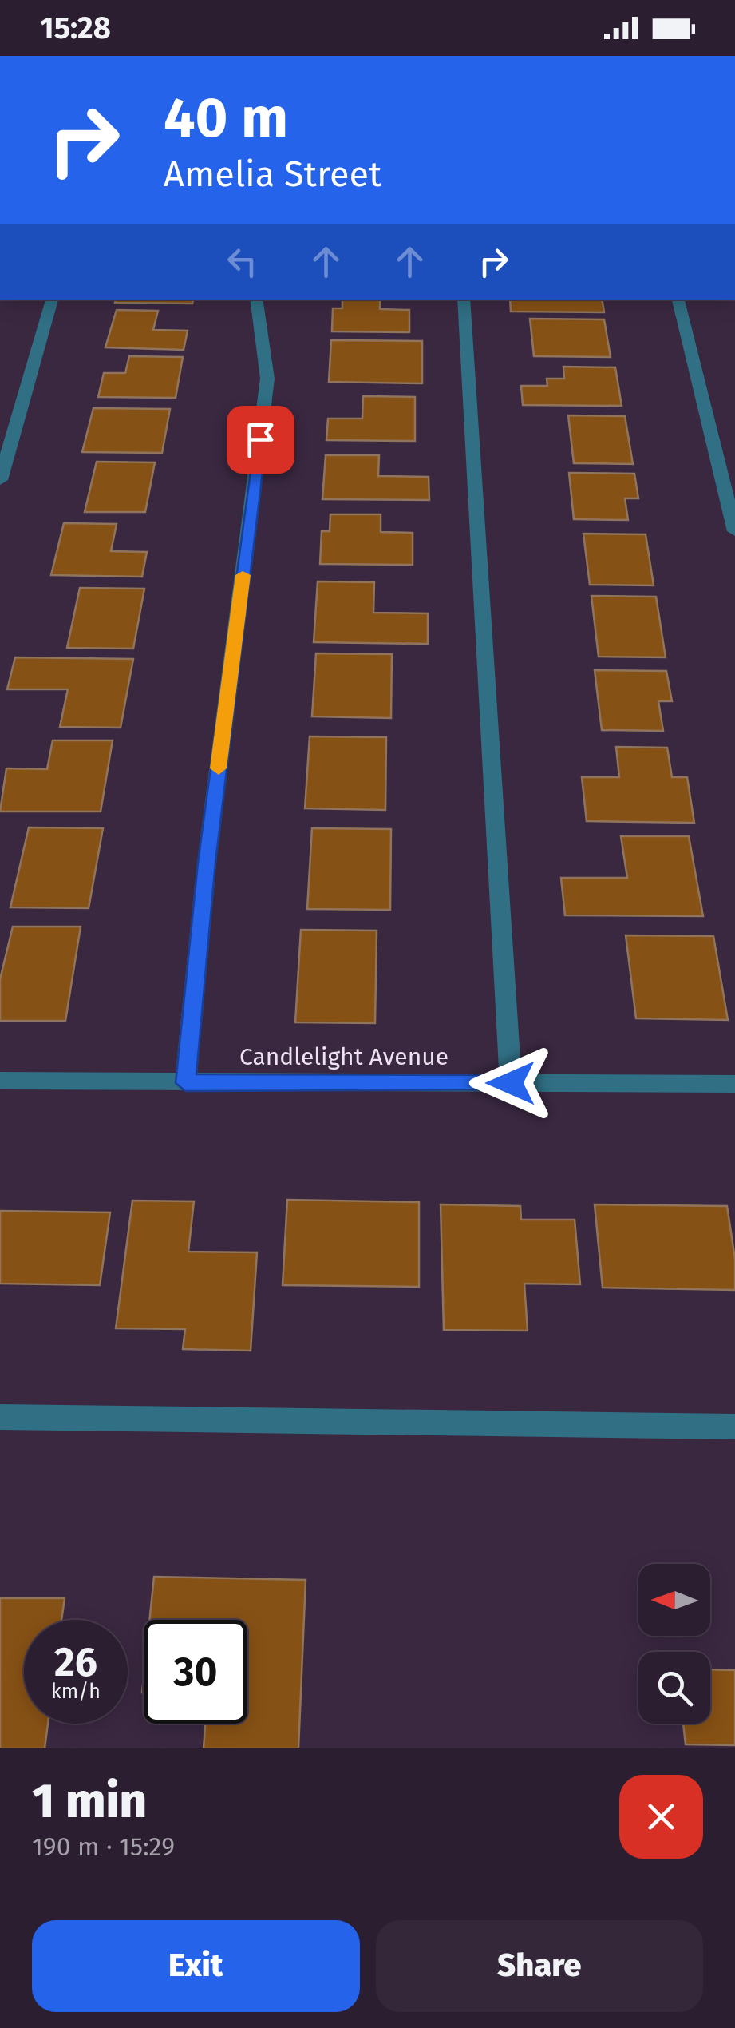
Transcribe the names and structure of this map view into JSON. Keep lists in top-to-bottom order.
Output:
{
  "streets": {
    "street": ["Candlelight Avenue"]
  },
  "north": "left",
  "page": {
    "status": "15:28",
    "turn": ["40 m", "Amelia Street"],
    "speed": "26 km/h",
    "limit": "30",
    "heading": ["1 min", "190 m · 15:29"],
    "buttons": ["Exit", "Share"]
  }
}
